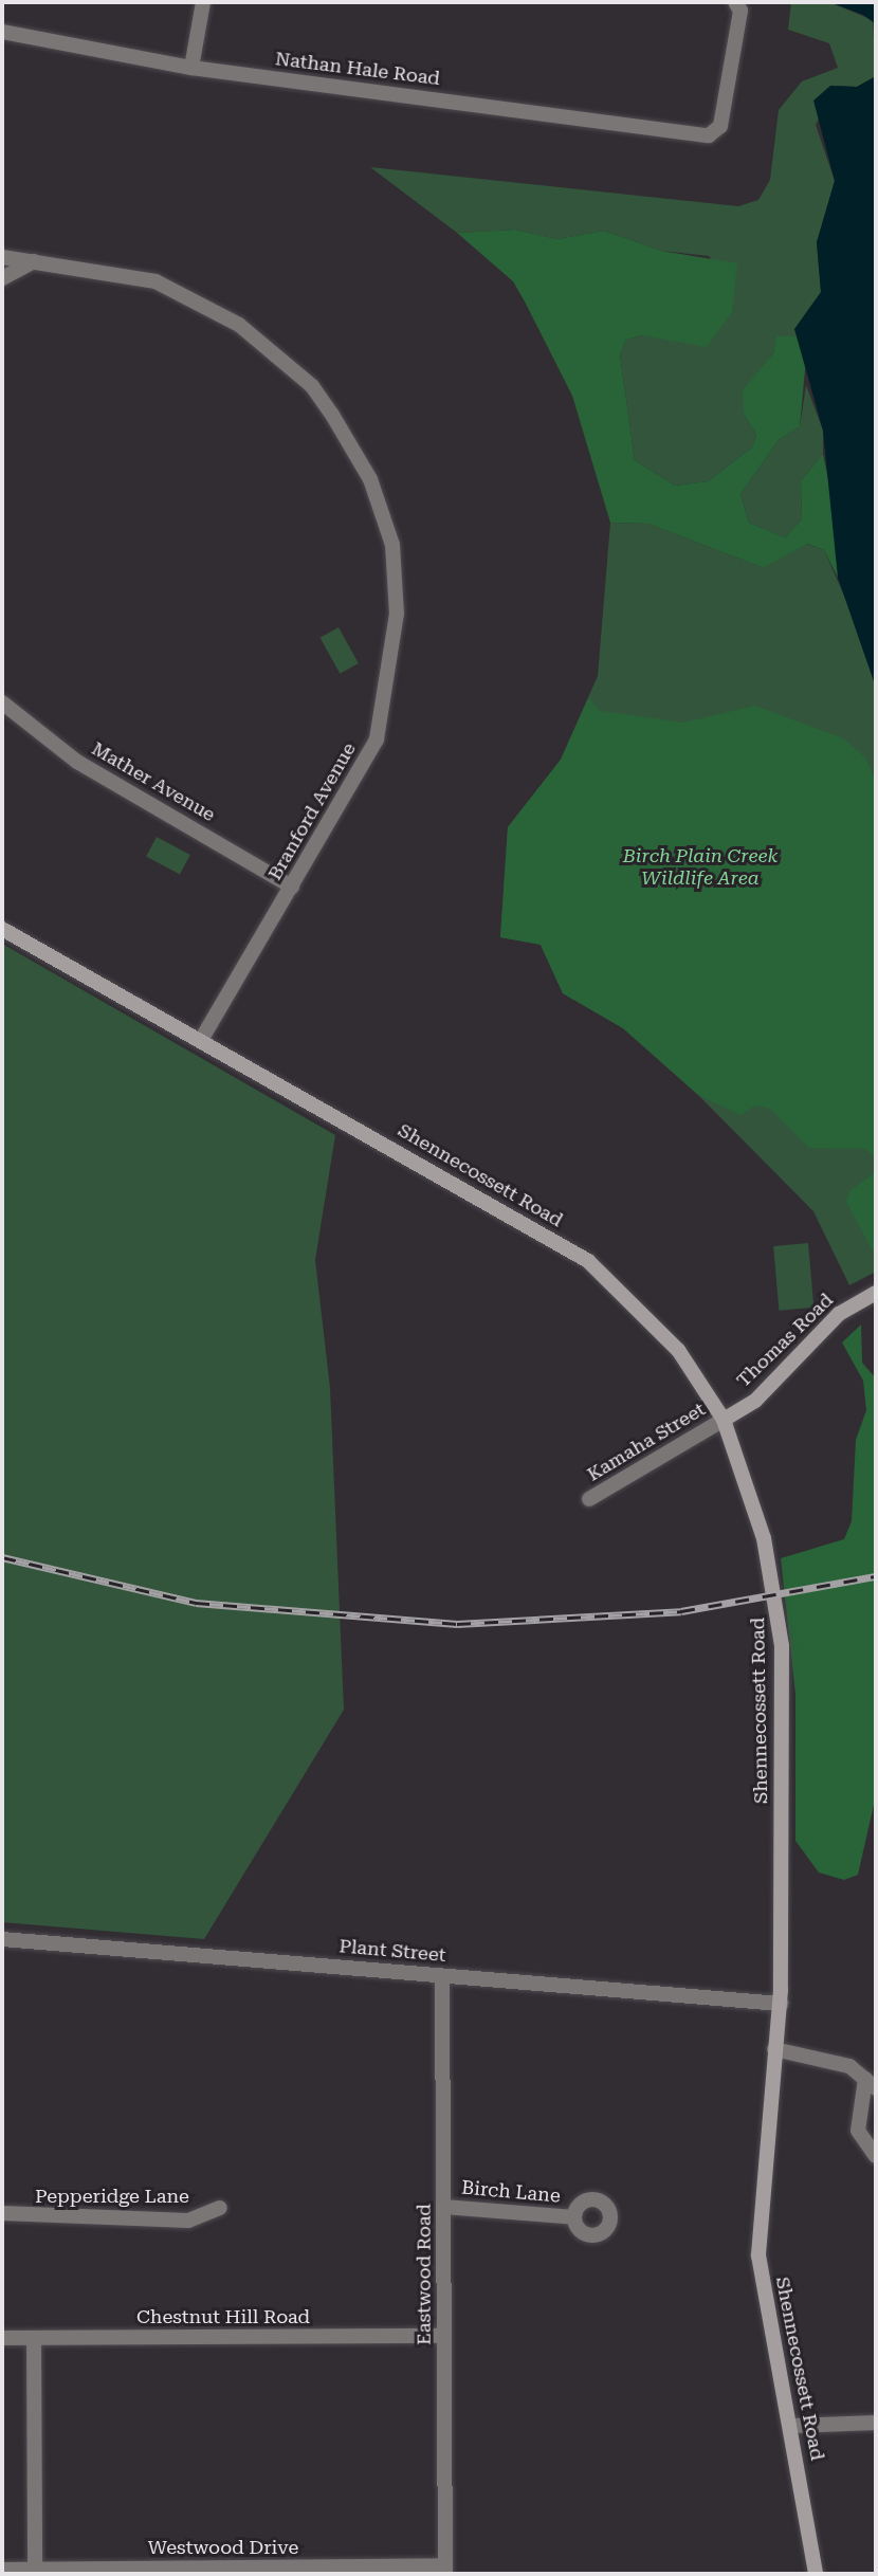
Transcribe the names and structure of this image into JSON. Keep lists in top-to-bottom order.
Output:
{
  "streets": {
    "main road": ["Shennecossett Road", "Thomas Road"],
    "street": [
      "Nathan Hale Road",
      "Mather Avenue",
      "Branford Avenue",
      "Kamaha Street",
      "Plant Street",
      "Birch Lane",
      "Pepperidge Lane",
      "Eastwood Road",
      "Chestnut Hill Road",
      "Westwood Drive"
    ]
  },
  "crossings": [
    ["Mather Avenue", "Branford Avenue"],
    ["Branford Avenue", "Shennecossett Road"],
    ["Shennecossett Road", "Thomas Road"],
    ["Shennecossett Road", "Kamaha Street"],
    ["Shennecossett Road", "Plant Street"],
    ["Thomas Road", "Kamaha Street"],
    ["Plant Street", "Eastwood Road"],
    ["Birch Lane", "Eastwood Road"],
    ["Eastwood Road", "Chestnut Hill Road"],
    ["Eastwood Road", "Westwood Drive"]
  ],
  "parks": ["Birch Plain Creek Wildlife Area"]
}
